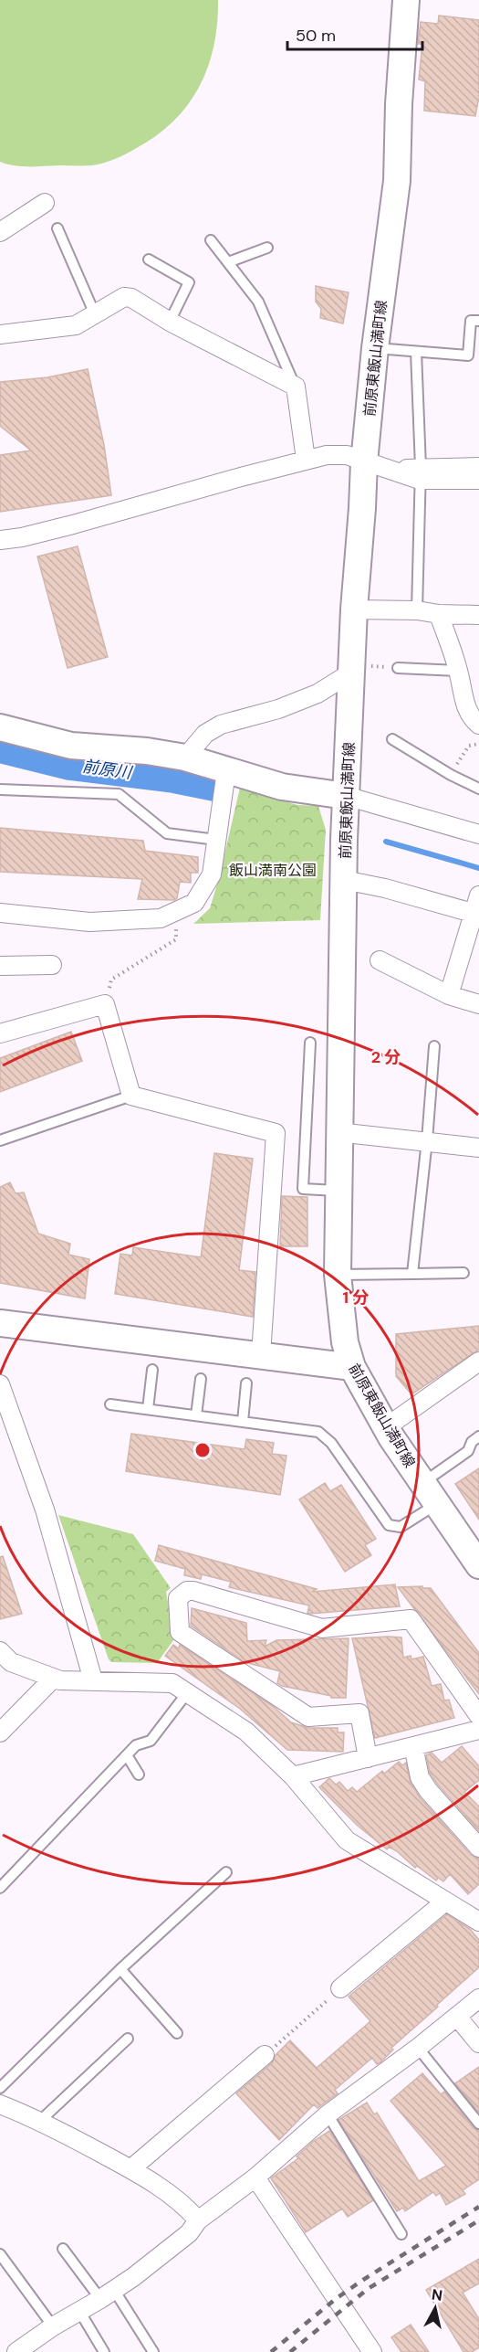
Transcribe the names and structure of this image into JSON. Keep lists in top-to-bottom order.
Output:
{
  "streets": {
    "street": ["前原東飯山満町線"]
  },
  "water": ["前原川"],
  "parks": ["飯山満南公園"],
  "scale_bar": "50 m",
  "north": "top",
  "rings": ["2 分", "1 分"]
}
